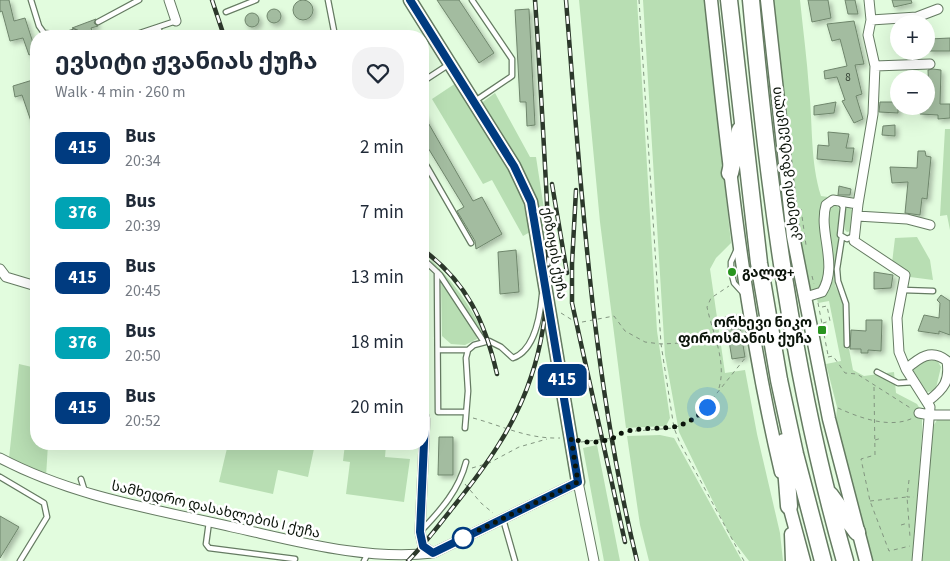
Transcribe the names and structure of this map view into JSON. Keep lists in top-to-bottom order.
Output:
{
  "streets": {
    "highway": ["კახეთის გზატკეცილი"],
    "street": ["ქიზიყის ქუჩა", "სამხედრო დასახლების I ქუჩა"]
  },
  "places": {
    "other": ["გალფ+"],
    "transit": ["ორხევი ნიკო ფიროსმანის ქუჩა"]
  },
  "lines": ["bus line 415"],
  "house_numbers": ["8"],
  "page": {
    "on_map": "415",
    "map_buttons": ["+", "−"],
    "heading": ["ევსიტი ჟვანიას ქუჩა", "Walk · 4 min · 260 m"],
    "list": [
      {
        "mark": "415",
        "name": "Bus",
        "note": "20:34",
        "value": "2 min"
      },
      {
        "mark": "376",
        "name": "Bus",
        "note": "20:39",
        "value": "7 min"
      },
      {
        "mark": "415",
        "name": "Bus",
        "note": "20:45",
        "value": "13 min"
      },
      {
        "mark": "376",
        "name": "Bus",
        "note": "20:50",
        "value": "18 min"
      },
      {
        "mark": "415",
        "name": "Bus",
        "note": "20:52",
        "value": "20 min"
      }
    ]
  }
}
